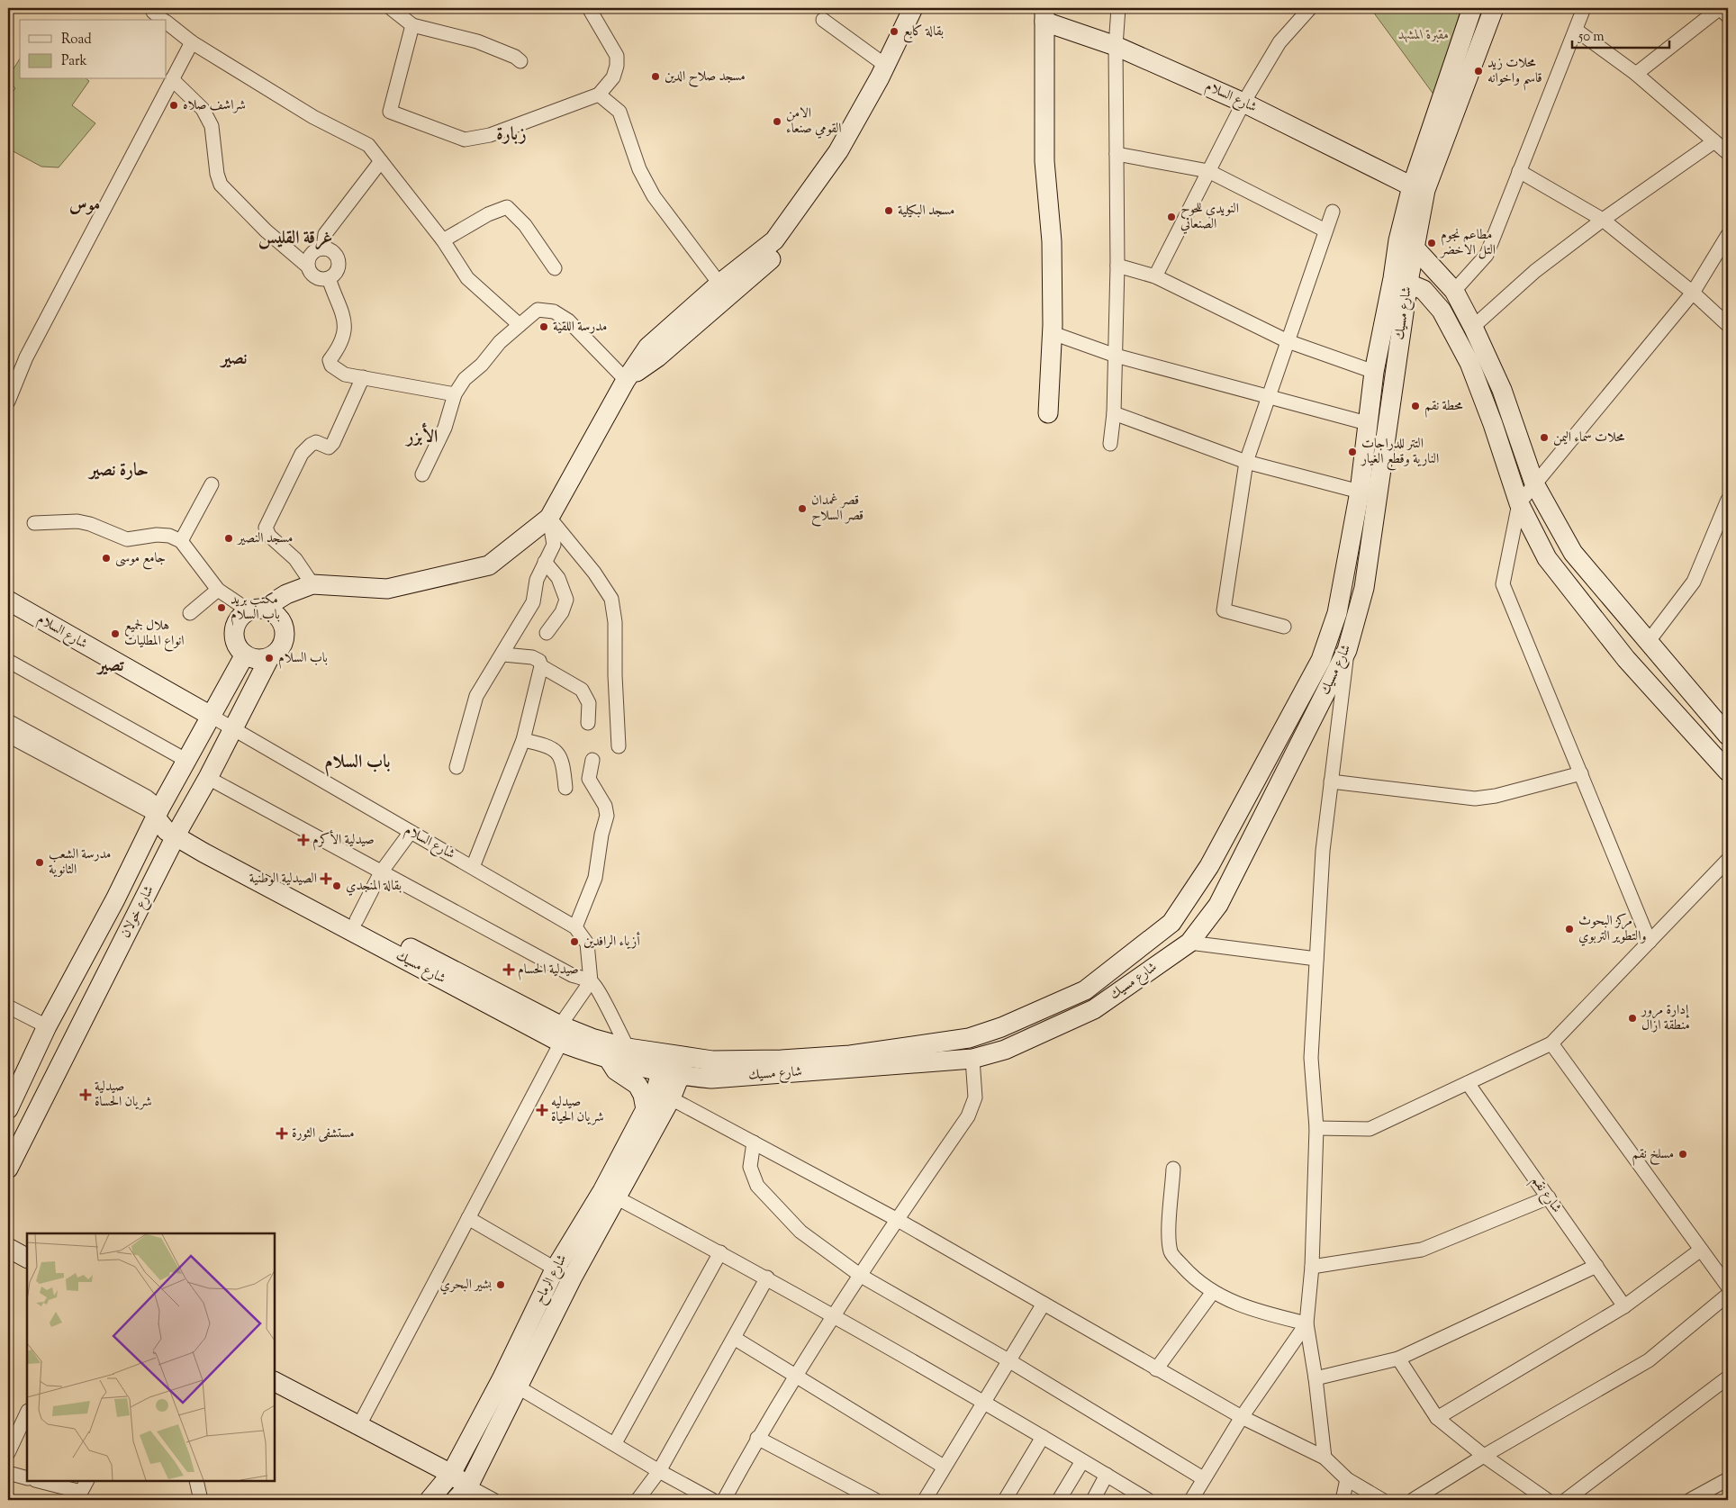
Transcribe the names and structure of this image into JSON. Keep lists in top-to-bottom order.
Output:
{
  "streets": {
    "street": [
      "شارع السلام",
      "شارع مسيك",
      "شارع خولان",
      "شارع نقم",
      "شارع الرماح"
    ]
  },
  "crossings": [
    ["شارع السلام", "شارع مسيك"],
    ["شارع السلام", "شارع خولان"],
    ["شارع مسيك", "شارع خولان"],
    ["شارع مسيك", "شارع الرماح"]
  ],
  "districts": [
    "زبارة",
    "موس",
    "غرقة القليس",
    "نصير",
    "الأبزر",
    "حارة نصير",
    "تصير",
    "باب السلام"
  ],
  "parks": ["مقبرة المشهد"],
  "places": {
    "other": [
      "بقالة كابع",
      "محلات زيد قاسم واخوانه",
      "مسجد صلاح الدين",
      "شراشف صلاه",
      "الامن القومي صنعاء",
      "مسجد البكيلية",
      "النويدي للحوح الصنعاني",
      "مطاعم نجوم التل الاخضر",
      "مدرسة اللقية",
      "محطة نقم",
      "محلات سماء اليمن",
      "التتر للدراجات النارية وقطع الغيار",
      "قصر غمدان قصر السلاح",
      "مسجد النصير",
      "جامع موسى",
      "مكتب بريد باب السلام",
      "هلال لجميع انواع المطليات",
      "باب السلام",
      "مدرسة الشعب الثانوية",
      "بقالة المنجدي",
      "مركز البحوث والتطوير التربوي",
      "أزياء الرافدين",
      "إدارة مرور منطقة ازال",
      "مسلخ نقم",
      "بشير البحري"
    ],
    "health": [
      "صيدلية الأكرم",
      "الصيدلية الوطنية",
      "صيدلية الحسام",
      "صيدلية شريان الحساة",
      "صيدليه شريان الحياة",
      "مستشفى الثورة"
    ]
  },
  "legend": ["Road", "Park"],
  "scale_bar": "50 m"
}
